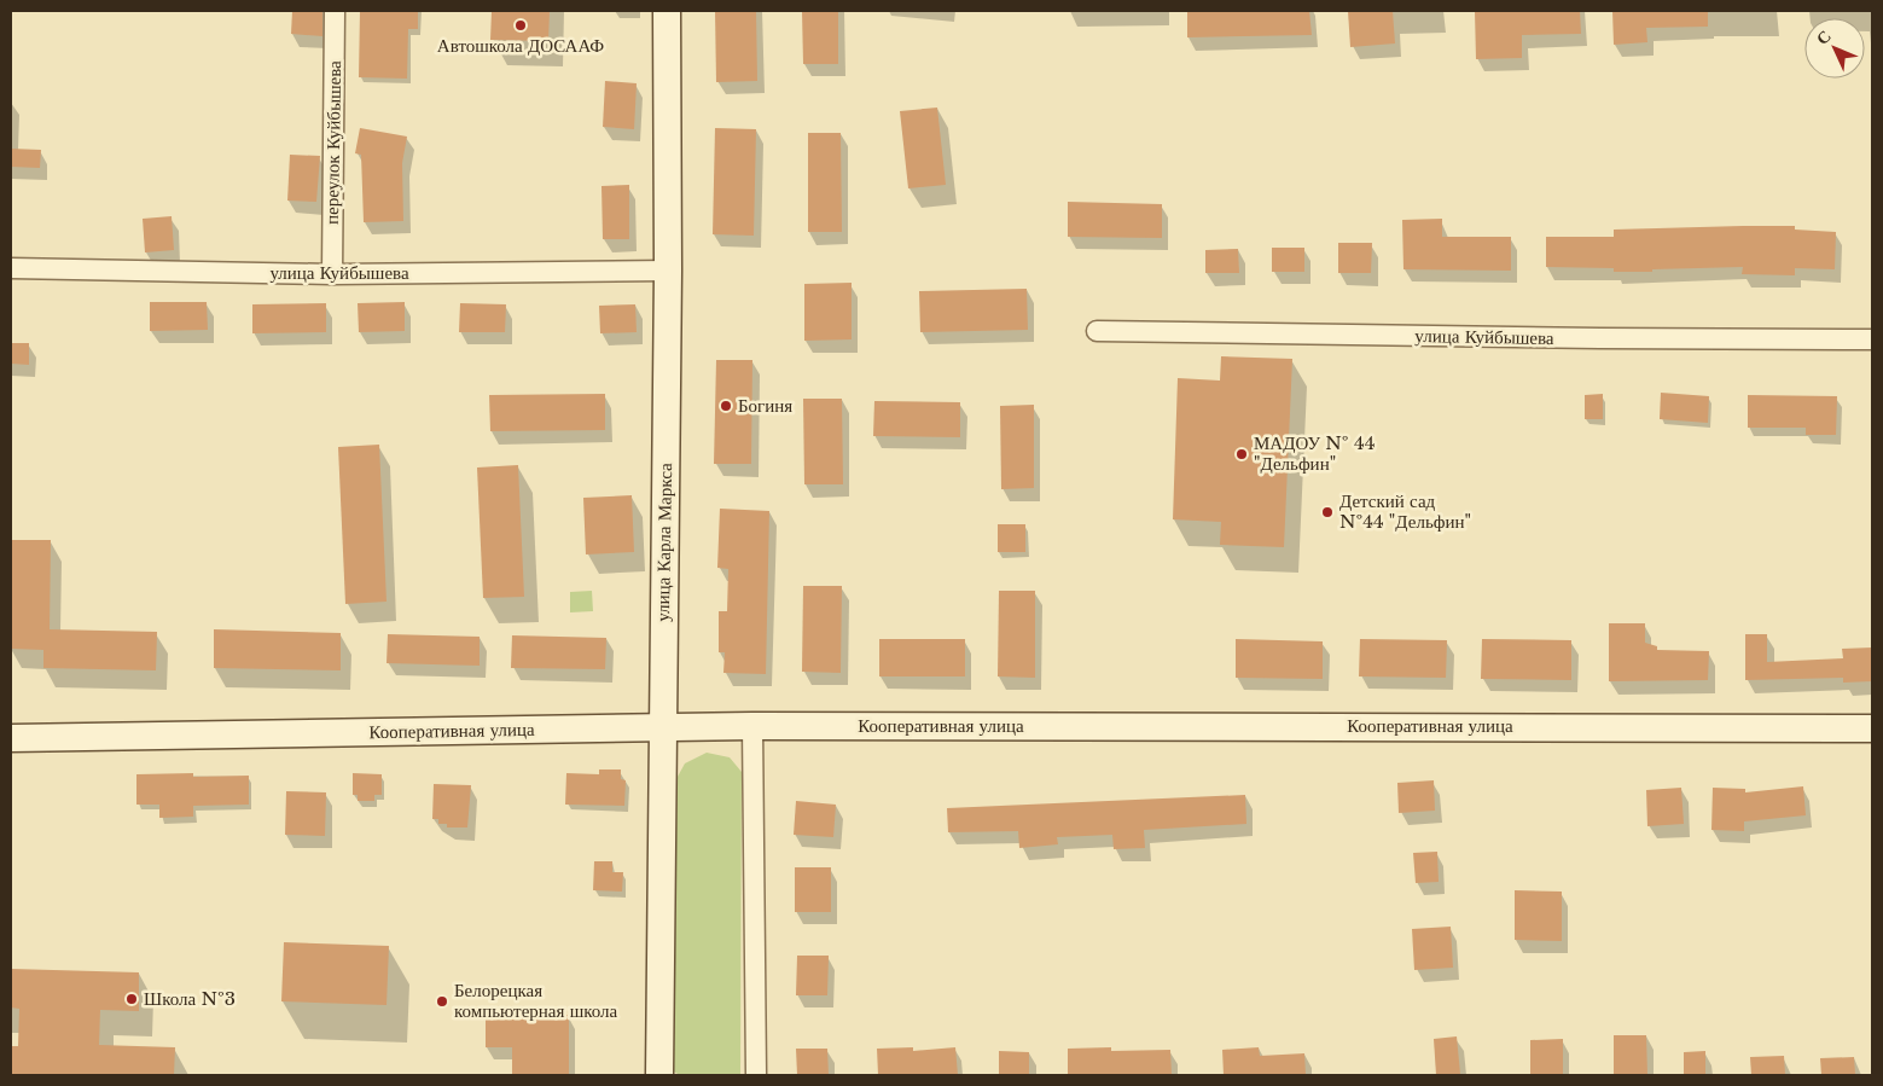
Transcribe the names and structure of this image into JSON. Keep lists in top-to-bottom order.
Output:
{
  "streets": {
    "street": [
      "переулок Куйбышева",
      "улица Куйбышева",
      "улица Карла Маркса",
      "Кооперативная улица"
    ]
  },
  "crossings": [
    ["переулок Куйбышева", "улица Куйбышева"],
    ["улица Куйбышева", "улица Карла Маркса"],
    ["улица Карла Маркса", "Кооперативная улица"]
  ],
  "places": [
    "Автошкола ДОСААФ",
    "Богиня",
    "МАДОУ № 44 \"Дельфин\"",
    "Детский сад №44 \"Дельфин\"",
    "Школа №3",
    "Белорецкая компьютерная школа"
  ],
  "north": "top left"
}
